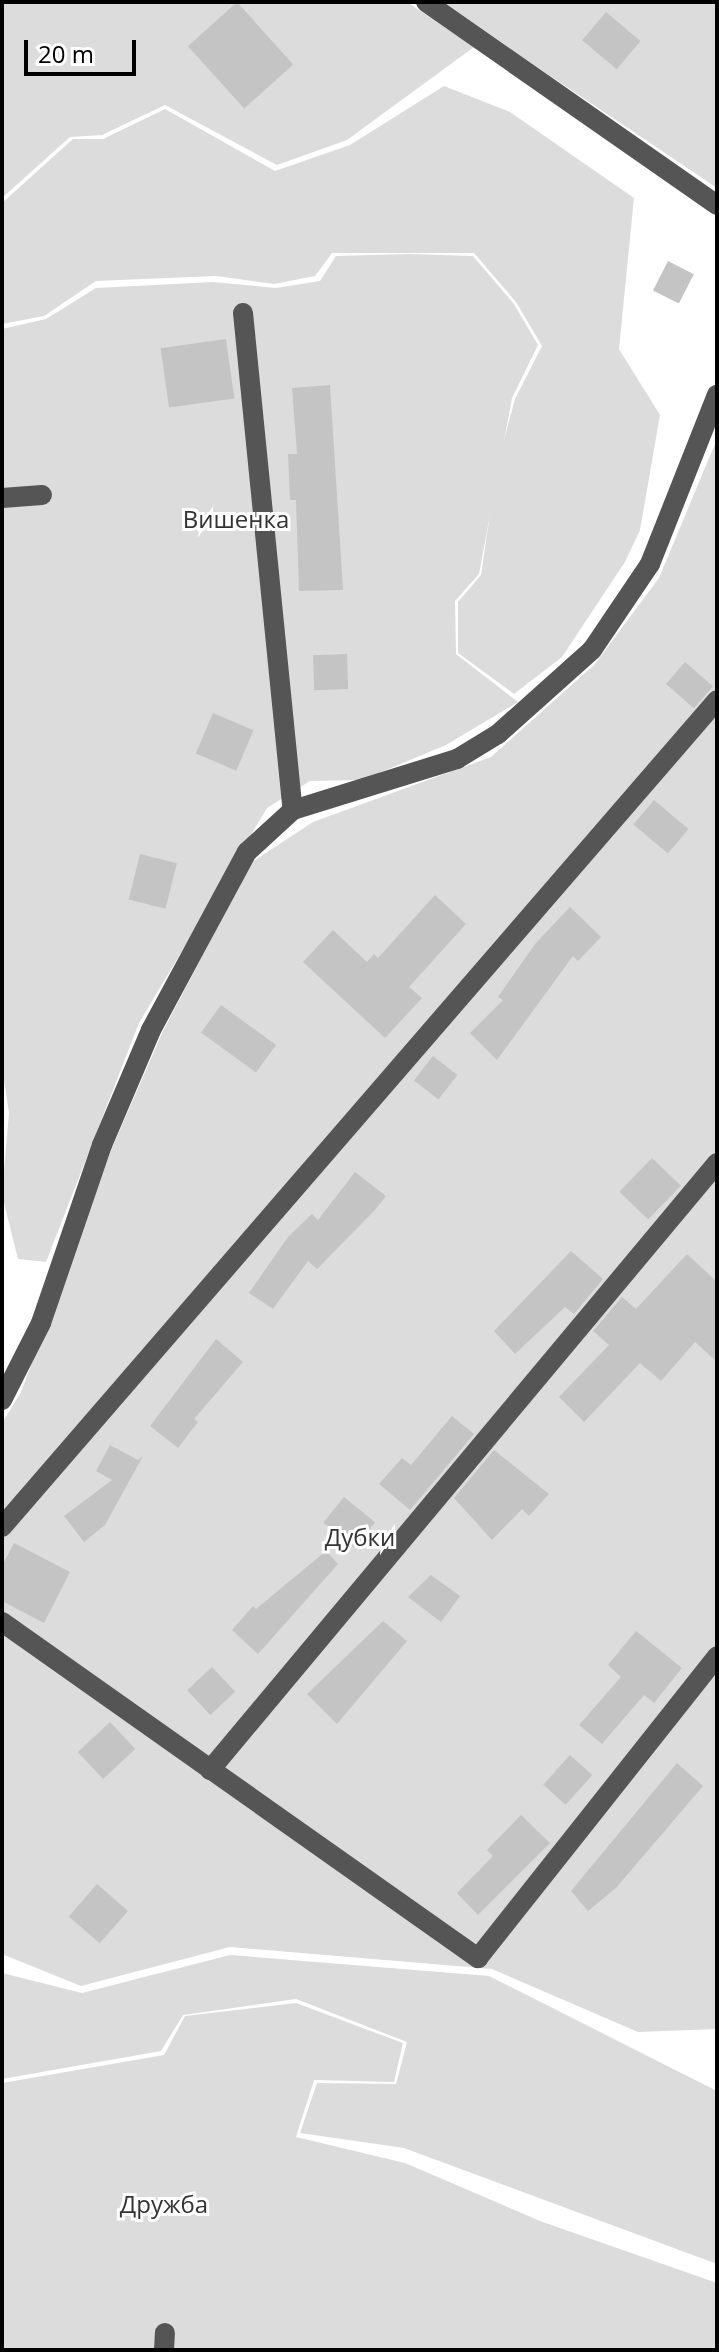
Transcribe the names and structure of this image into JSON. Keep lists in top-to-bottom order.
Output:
{
  "parks": ["Вишенка", "Дубки", "Дружба"],
  "scale_bar": "20 m"
}
